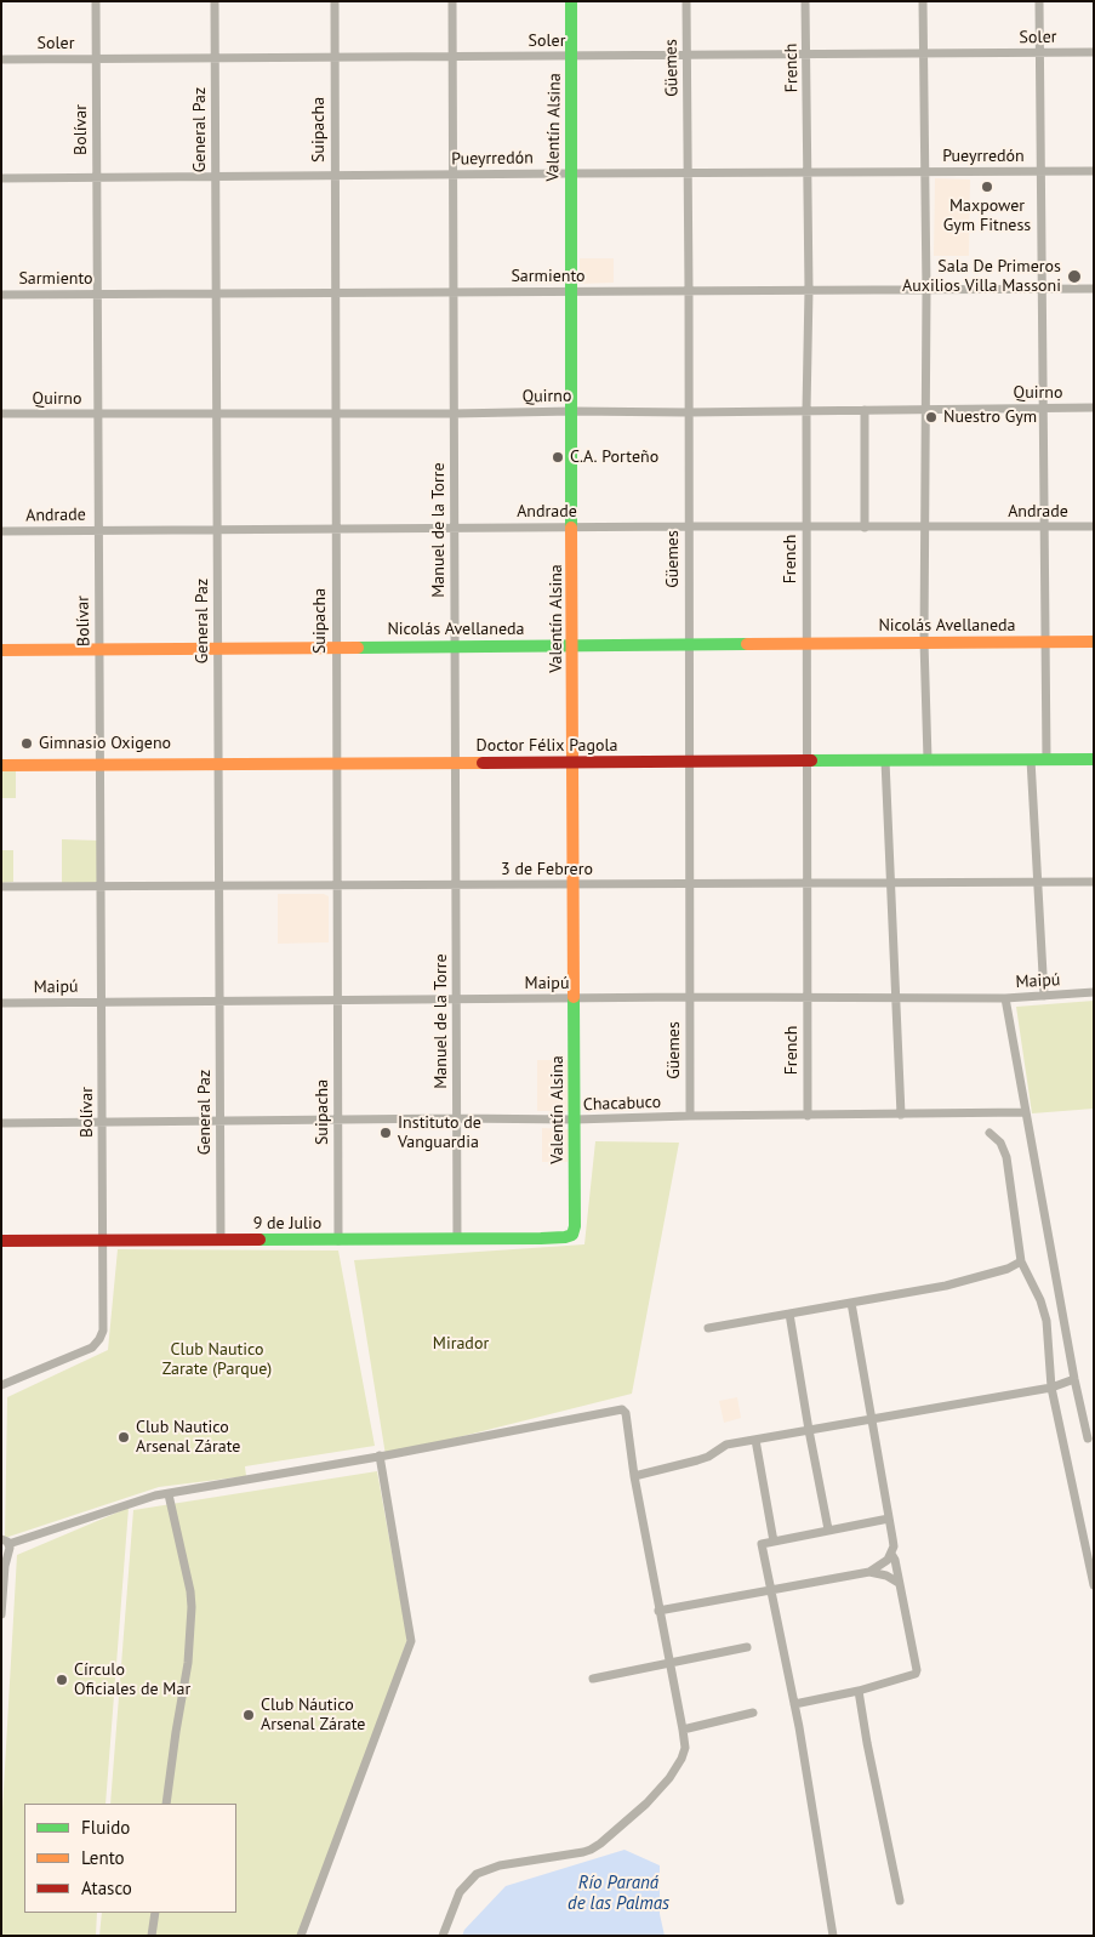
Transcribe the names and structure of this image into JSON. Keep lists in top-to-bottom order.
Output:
{
  "streets": {
    "street": [
      "Soler",
      "Güemes",
      "French",
      "Valentín Alsina",
      "Bolívar",
      "General Paz",
      "Suipacha",
      "Pueyrredón",
      "Sarmiento",
      "Quirno",
      "Andrade",
      "Manuel de la Torre",
      "Nicolás Avellaneda",
      "Doctor Félix Pagola",
      "3 de Febrero",
      "Maipú",
      "Chacabuco",
      "9 de Julio"
    ]
  },
  "crossings": [
    ["Soler", "Güemes"],
    ["Soler", "French"],
    ["Soler", "Valentín Alsina"],
    ["Soler", "Bolívar"],
    ["Soler", "General Paz"],
    ["Soler", "Suipacha"],
    ["Soler", "Manuel de la Torre"],
    ["Güemes", "Pueyrredón"],
    ["Güemes", "Sarmiento"],
    ["Güemes", "Quirno"],
    ["Güemes", "Andrade"],
    ["Güemes", "Nicolás Avellaneda"],
    ["Güemes", "Doctor Félix Pagola"],
    ["Güemes", "3 de Febrero"],
    ["Güemes", "Maipú"],
    ["Güemes", "Chacabuco"],
    ["French", "Pueyrredón"],
    ["French", "Sarmiento"],
    ["French", "Quirno"],
    ["French", "Andrade"],
    ["French", "Nicolás Avellaneda"],
    ["French", "Doctor Félix Pagola"],
    ["French", "3 de Febrero"],
    ["French", "Maipú"],
    ["French", "Chacabuco"],
    ["Valentín Alsina", "Pueyrredón"],
    ["Valentín Alsina", "Sarmiento"],
    ["Valentín Alsina", "Quirno"],
    ["Valentín Alsina", "Andrade"],
    ["Valentín Alsina", "Nicolás Avellaneda"],
    ["Valentín Alsina", "Doctor Félix Pagola"],
    ["Valentín Alsina", "3 de Febrero"],
    ["Valentín Alsina", "Maipú"],
    ["Valentín Alsina", "Chacabuco"],
    ["Valentín Alsina", "9 de Julio"],
    ["Bolívar", "Pueyrredón"],
    ["Bolívar", "Sarmiento"],
    ["Bolívar", "Quirno"],
    ["Bolívar", "Andrade"],
    ["Bolívar", "Nicolás Avellaneda"],
    ["Bolívar", "Doctor Félix Pagola"],
    ["Bolívar", "3 de Febrero"],
    ["Bolívar", "Maipú"],
    ["Bolívar", "Chacabuco"],
    ["Bolívar", "9 de Julio"],
    ["General Paz", "Pueyrredón"],
    ["General Paz", "Sarmiento"],
    ["General Paz", "Quirno"],
    ["General Paz", "Andrade"],
    ["General Paz", "Nicolás Avellaneda"],
    ["General Paz", "Doctor Félix Pagola"],
    ["General Paz", "3 de Febrero"],
    ["General Paz", "Maipú"],
    ["General Paz", "Chacabuco"],
    ["General Paz", "9 de Julio"],
    ["Suipacha", "Pueyrredón"],
    ["Suipacha", "Sarmiento"],
    ["Suipacha", "Quirno"],
    ["Suipacha", "Andrade"],
    ["Suipacha", "Nicolás Avellaneda"],
    ["Suipacha", "Doctor Félix Pagola"],
    ["Suipacha", "3 de Febrero"],
    ["Suipacha", "Maipú"],
    ["Suipacha", "Chacabuco"],
    ["Suipacha", "9 de Julio"],
    ["Pueyrredón", "Manuel de la Torre"],
    ["Sarmiento", "Manuel de la Torre"],
    ["Quirno", "Manuel de la Torre"],
    ["Andrade", "Manuel de la Torre"],
    ["Manuel de la Torre", "Nicolás Avellaneda"],
    ["Manuel de la Torre", "Doctor Félix Pagola"],
    ["Manuel de la Torre", "3 de Febrero"],
    ["Manuel de la Torre", "Maipú"],
    ["Manuel de la Torre", "Chacabuco"],
    ["Manuel de la Torre", "9 de Julio"]
  ],
  "water": ["Río Paraná de las Palmas"],
  "parks": ["Mirador", "Club Nautico Zarate (Parque)"],
  "places": [
    "Maxpower Gym Fitness",
    "Sala De Primeros Auxilios Villa Massoni",
    "Nuestro Gym",
    "C.A. Porteño",
    "Gimnasio Oxigeno",
    "Instituto de Vanguardia",
    "Club Nautico Arsenal Zárate",
    "Círculo Oficiales de Mar",
    "Club Náutico Arsenal Zárate"
  ],
  "legend": ["Fluido", "Lento", "Atasco"]
}
